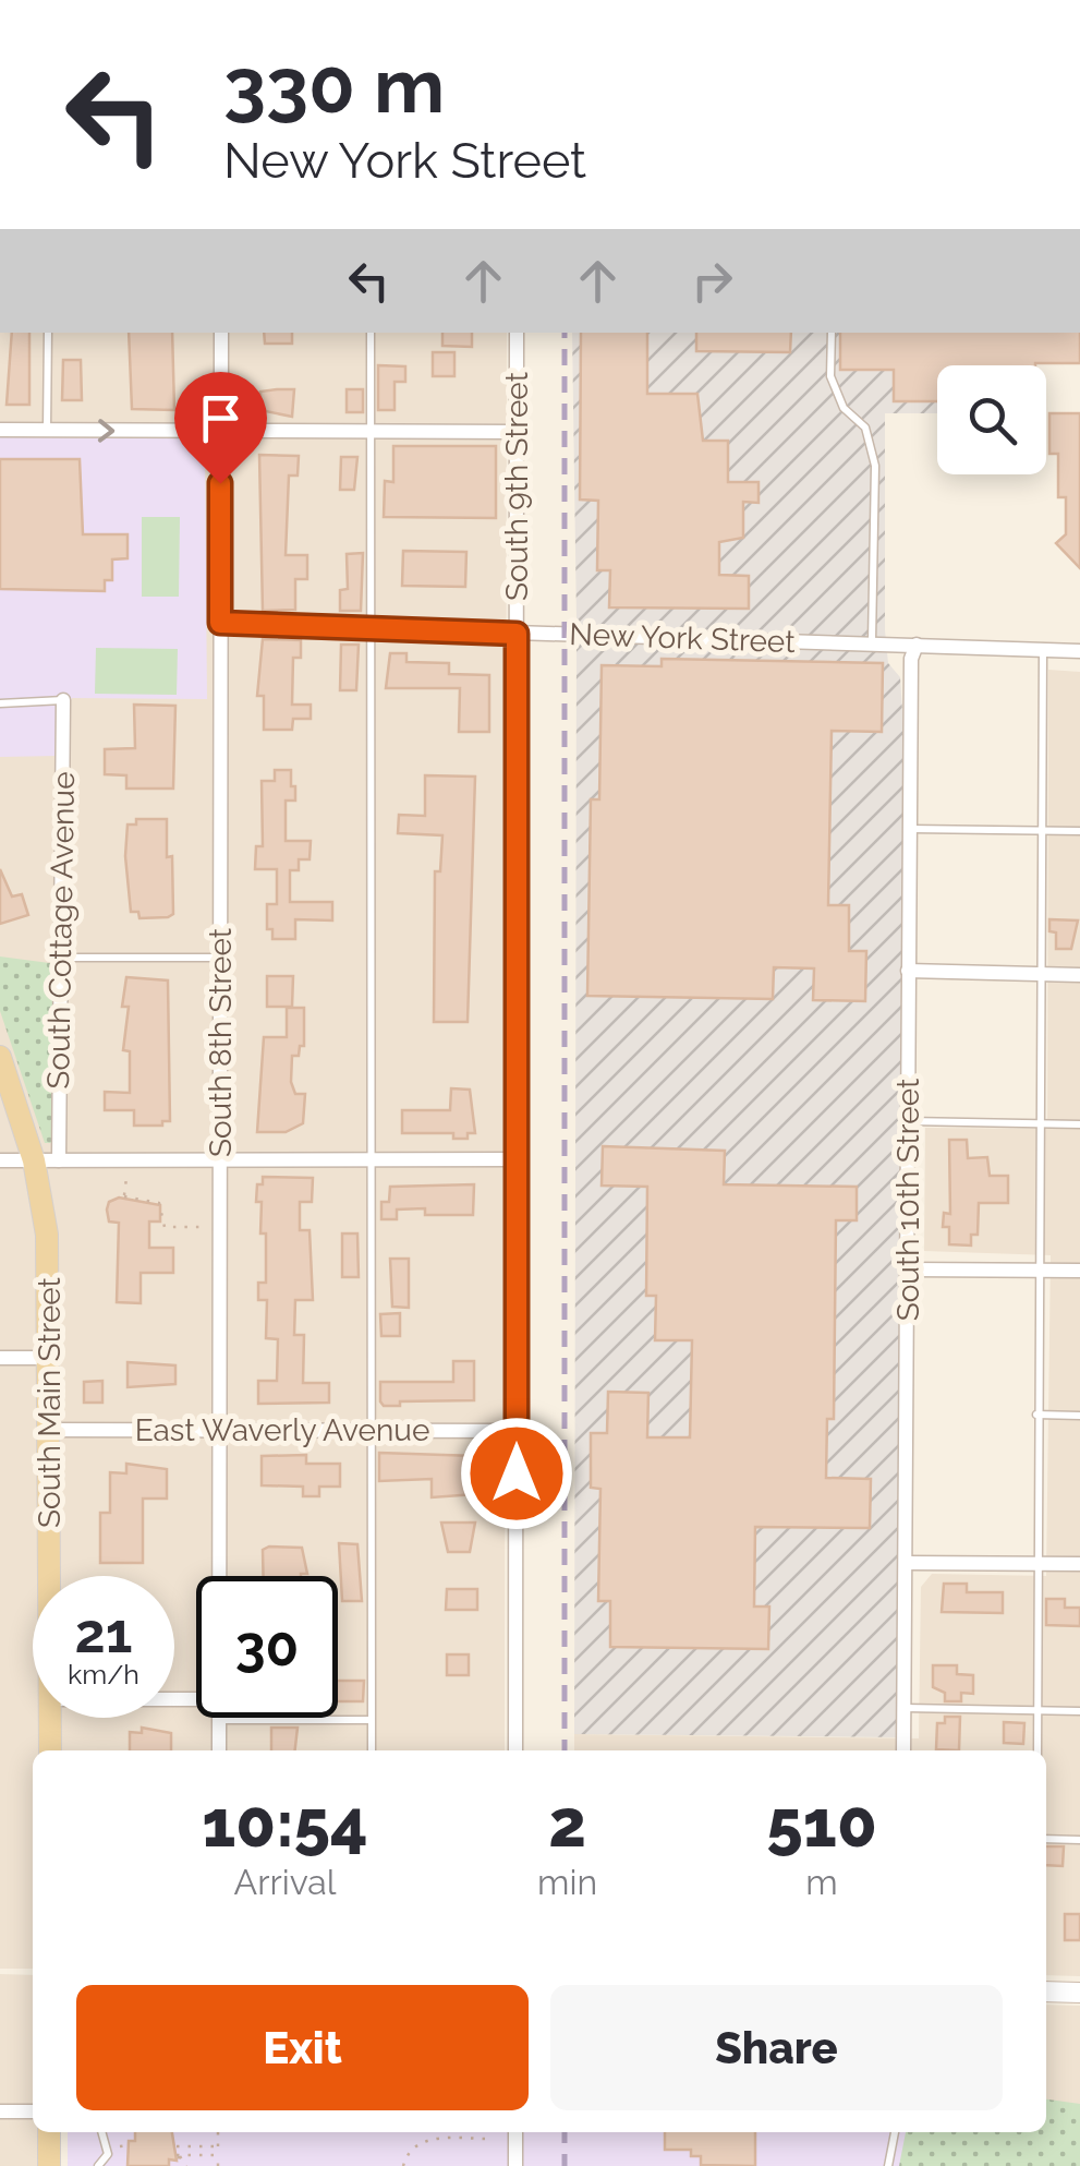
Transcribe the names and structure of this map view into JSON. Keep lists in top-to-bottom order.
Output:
{
  "streets": {
    "main road": ["South Main Street"],
    "street": [
      "South 9th Street",
      "New York Street",
      "South Cottage Avenue",
      "South 8th Street",
      "South 10th Street",
      "East Waverly Avenue"
    ]
  },
  "crossings": [
    ["South 9th Street", "New York Street"],
    ["South 9th Street", "East Waverly Avenue"],
    ["New York Street", "South 8th Street"],
    ["New York Street", "South 10th Street"],
    ["South 8th Street", "East Waverly Avenue"],
    ["South Main Street", "East Waverly Avenue"]
  ],
  "page": {
    "turn": ["330 m", "New York Street"],
    "speed": "21 km/h",
    "limit": "30",
    "eta": [
      "10:54",
      "Arrival",
      "2",
      "min",
      "510",
      "m"
    ],
    "buttons": ["Exit", "Share"]
  }
}
